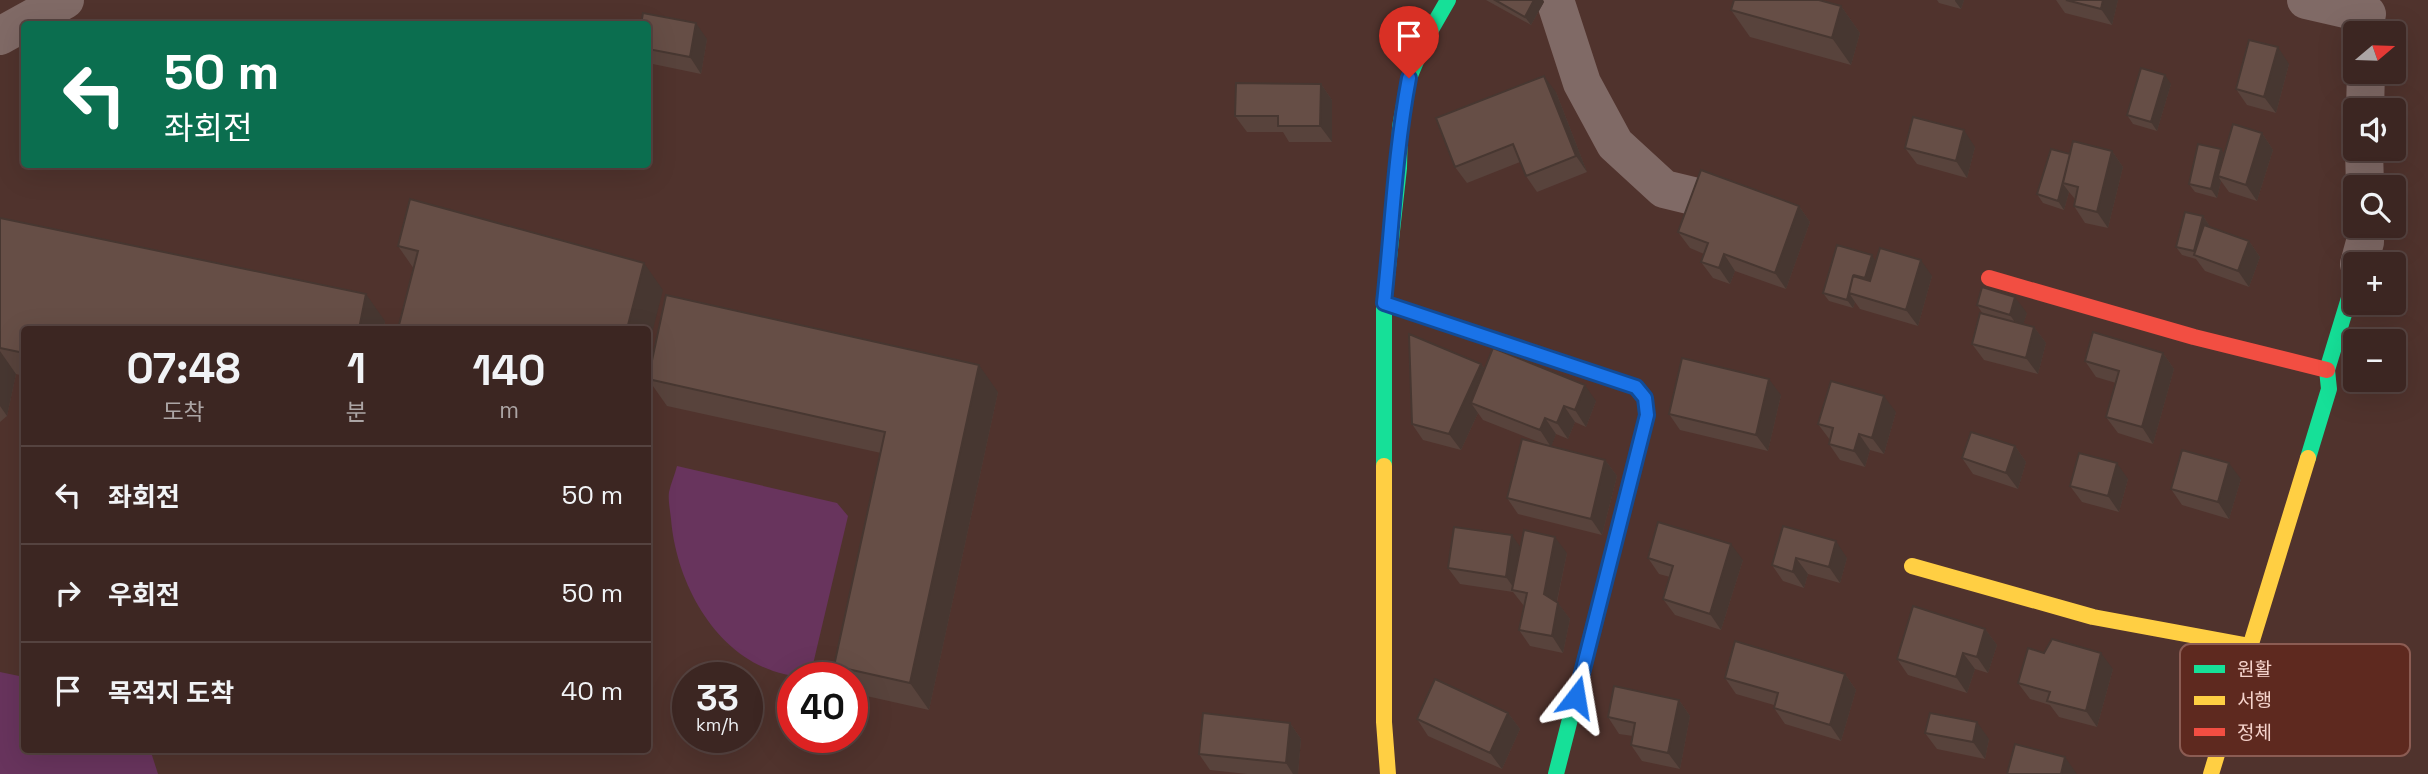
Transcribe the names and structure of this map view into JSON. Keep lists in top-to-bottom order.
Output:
{
  "legend": ["원활", "서행", "정체"],
  "north": "right",
  "page": {
    "map_buttons": ["+", "−"],
    "turn": ["50 m", "좌회전"],
    "eta": [
      "07:48",
      "도착",
      "1",
      "분",
      "140",
      "m"
    ],
    "list": [
      {
        "name": "좌회전",
        "value": "50 m"
      },
      {
        "name": "우회전",
        "value": "50 m"
      },
      {
        "name": "목적지 도착",
        "value": "40 m"
      }
    ],
    "speed": "33 km/h",
    "limit": "40"
  }
}
